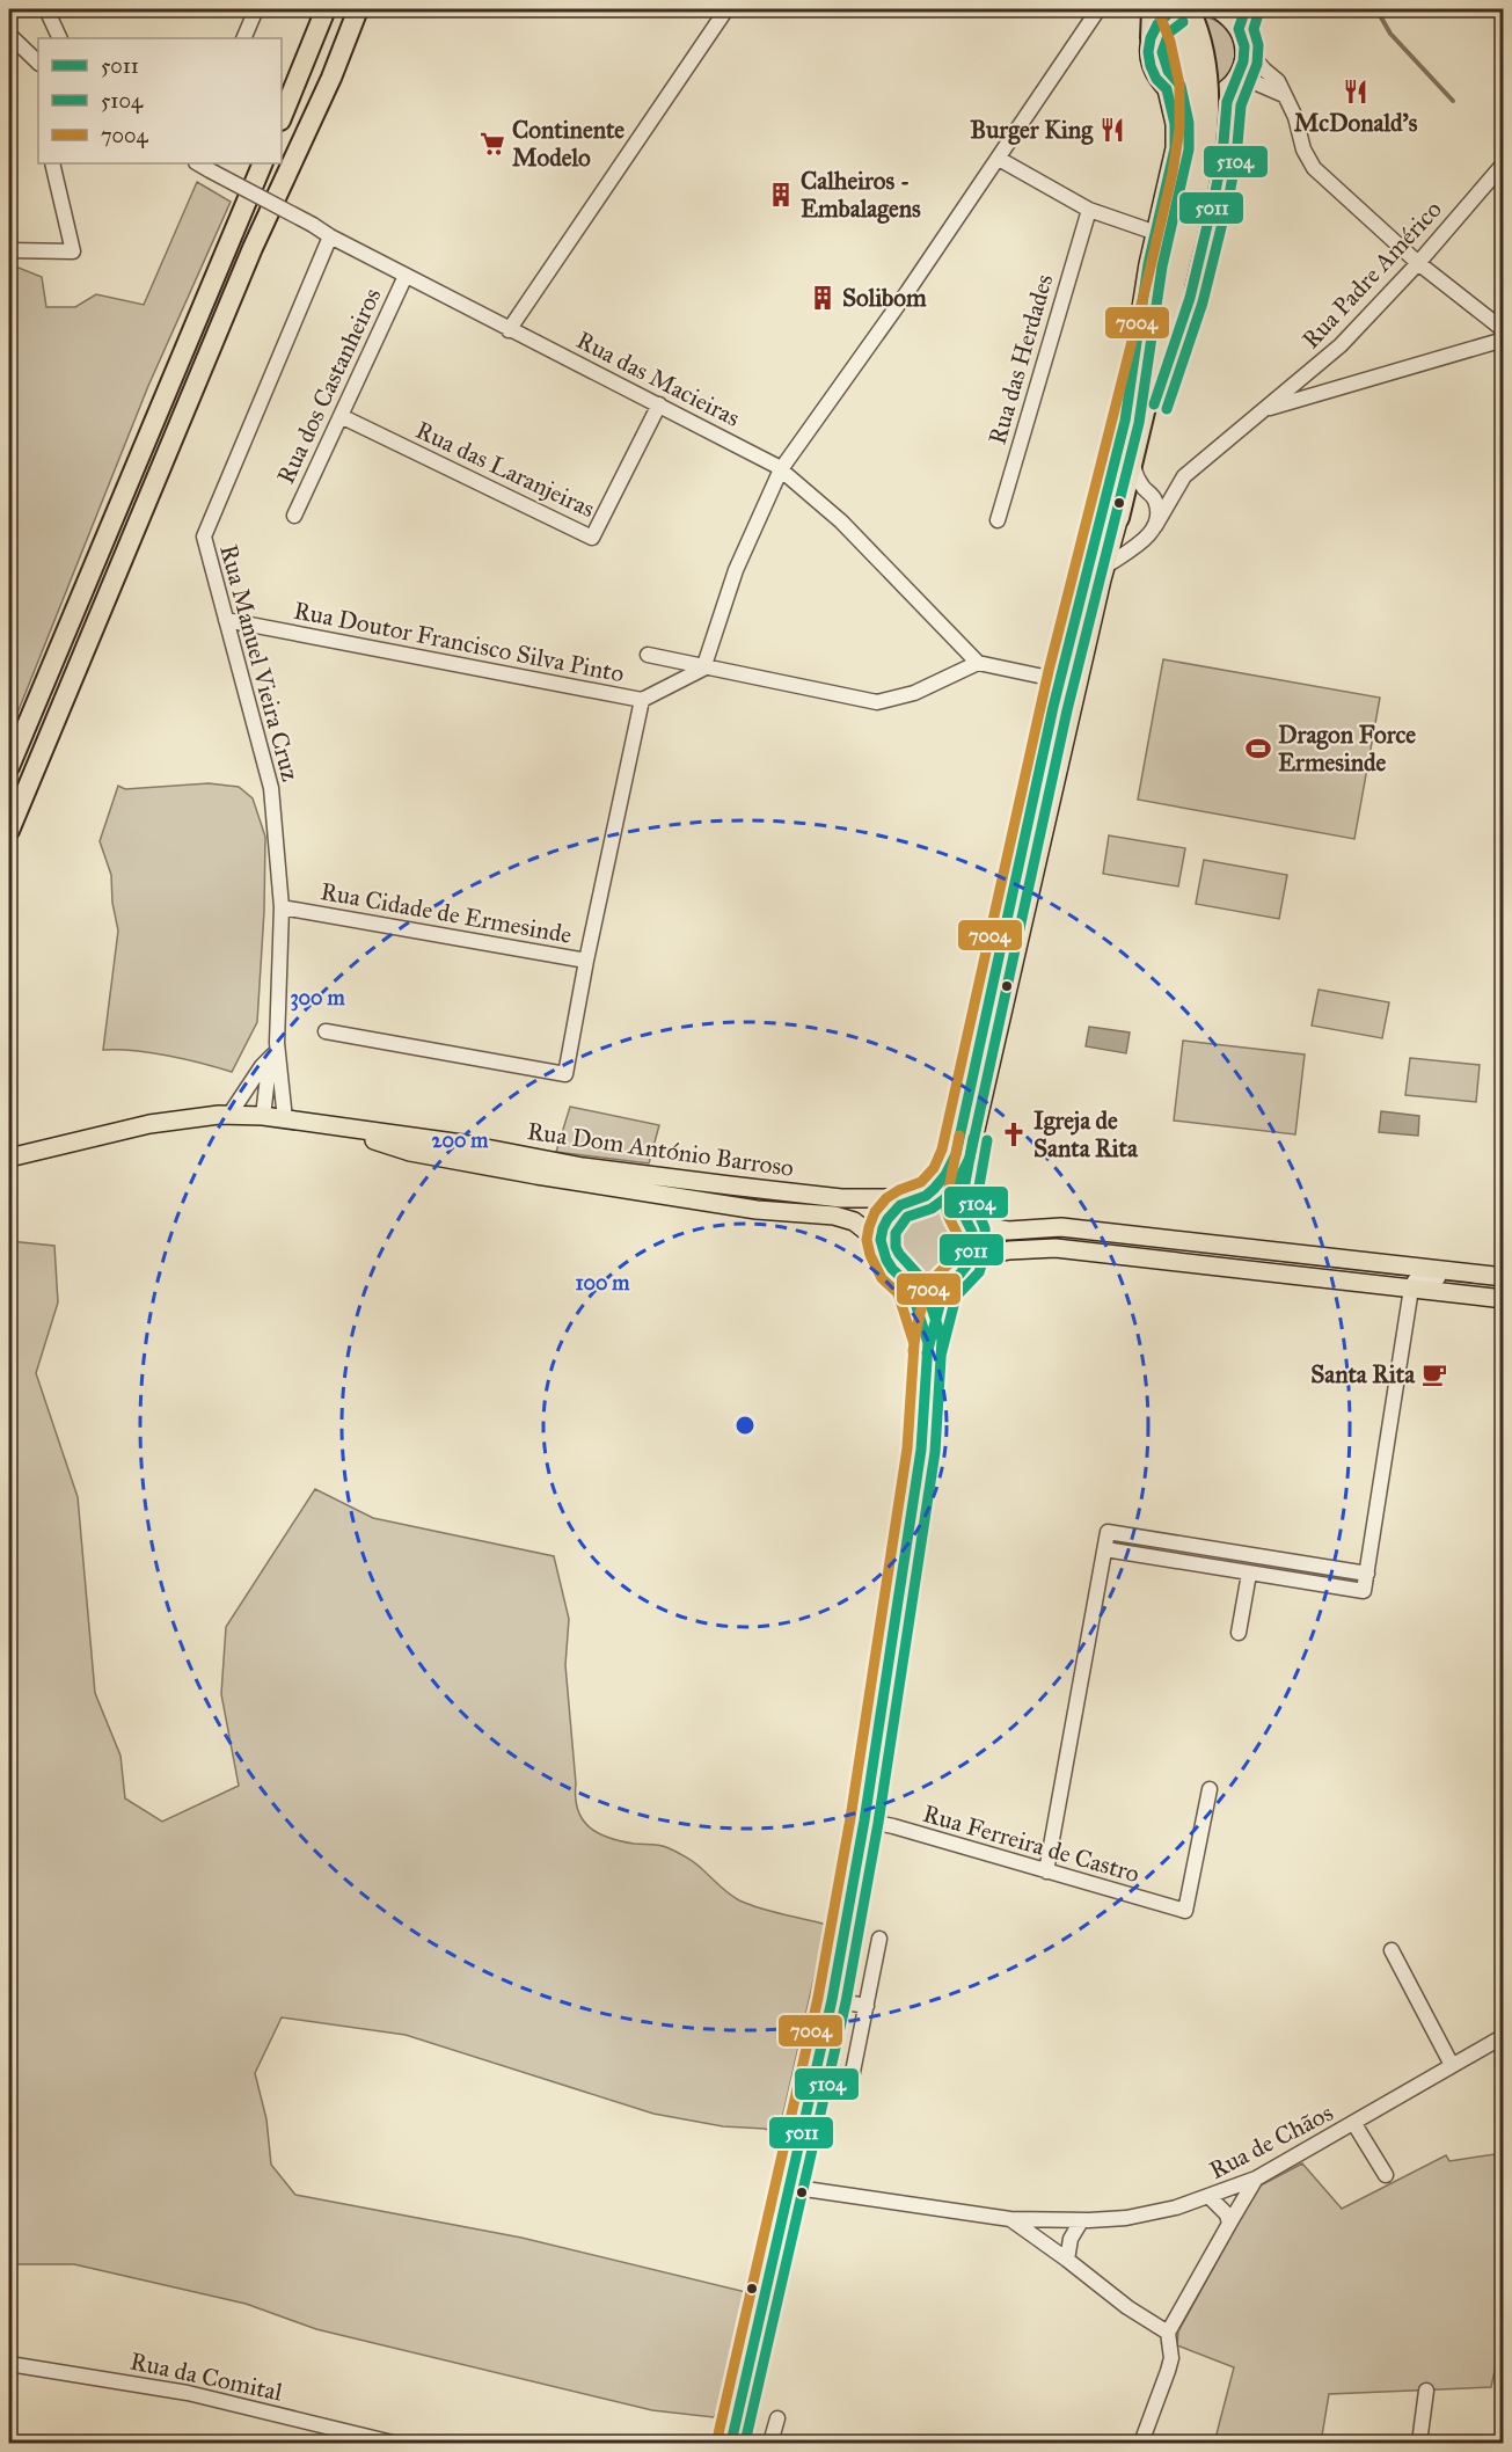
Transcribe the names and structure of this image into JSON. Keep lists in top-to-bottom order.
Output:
{
  "streets": {
    "main road": ["Rua Dom António Barroso"],
    "street": [
      "Rua Padre Américo",
      "Rua das Herdades",
      "Rua das Macieiras",
      "Rua dos Castanheiros",
      "Rua das Laranjeiras",
      "Rua Doutor Francisco Silva Pinto",
      "Rua Manuel Vieira Cruz",
      "Rua Cidade de Ermesinde",
      "Rua Ferreira de Castro",
      "Rua de Chãos",
      "Rua da Comital"
    ]
  },
  "crossings": [
    ["Rua das Macieiras", "Rua dos Castanheiros"],
    ["Rua das Macieiras", "Rua das Laranjeiras"],
    ["Rua das Macieiras", "Rua Manuel Vieira Cruz"],
    ["Rua dos Castanheiros", "Rua das Laranjeiras"],
    ["Rua Doutor Francisco Silva Pinto", "Rua Manuel Vieira Cruz"],
    ["Rua Doutor Francisco Silva Pinto", "Rua Cidade de Ermesinde"],
    ["Rua Manuel Vieira Cruz", "Rua Cidade de Ermesinde"]
  ],
  "places": {
    "restaurant": ["McDonald's", "Burger King"],
    "supermarket": ["Continente Modelo"],
    "building": ["Calheiros - Embalagens", "Solibom"],
    "sports": ["Dragon Force Ermesinde"],
    "church": ["Igreja de Santa Rita"],
    "cafe": ["Santa Rita"]
  },
  "lines": ["transit line 5011", "transit line 5104", "transit line 7004"],
  "legend": ["5011", "5104", "7004"],
  "rings": ["300 m", "200 m", "100 m"]
}
